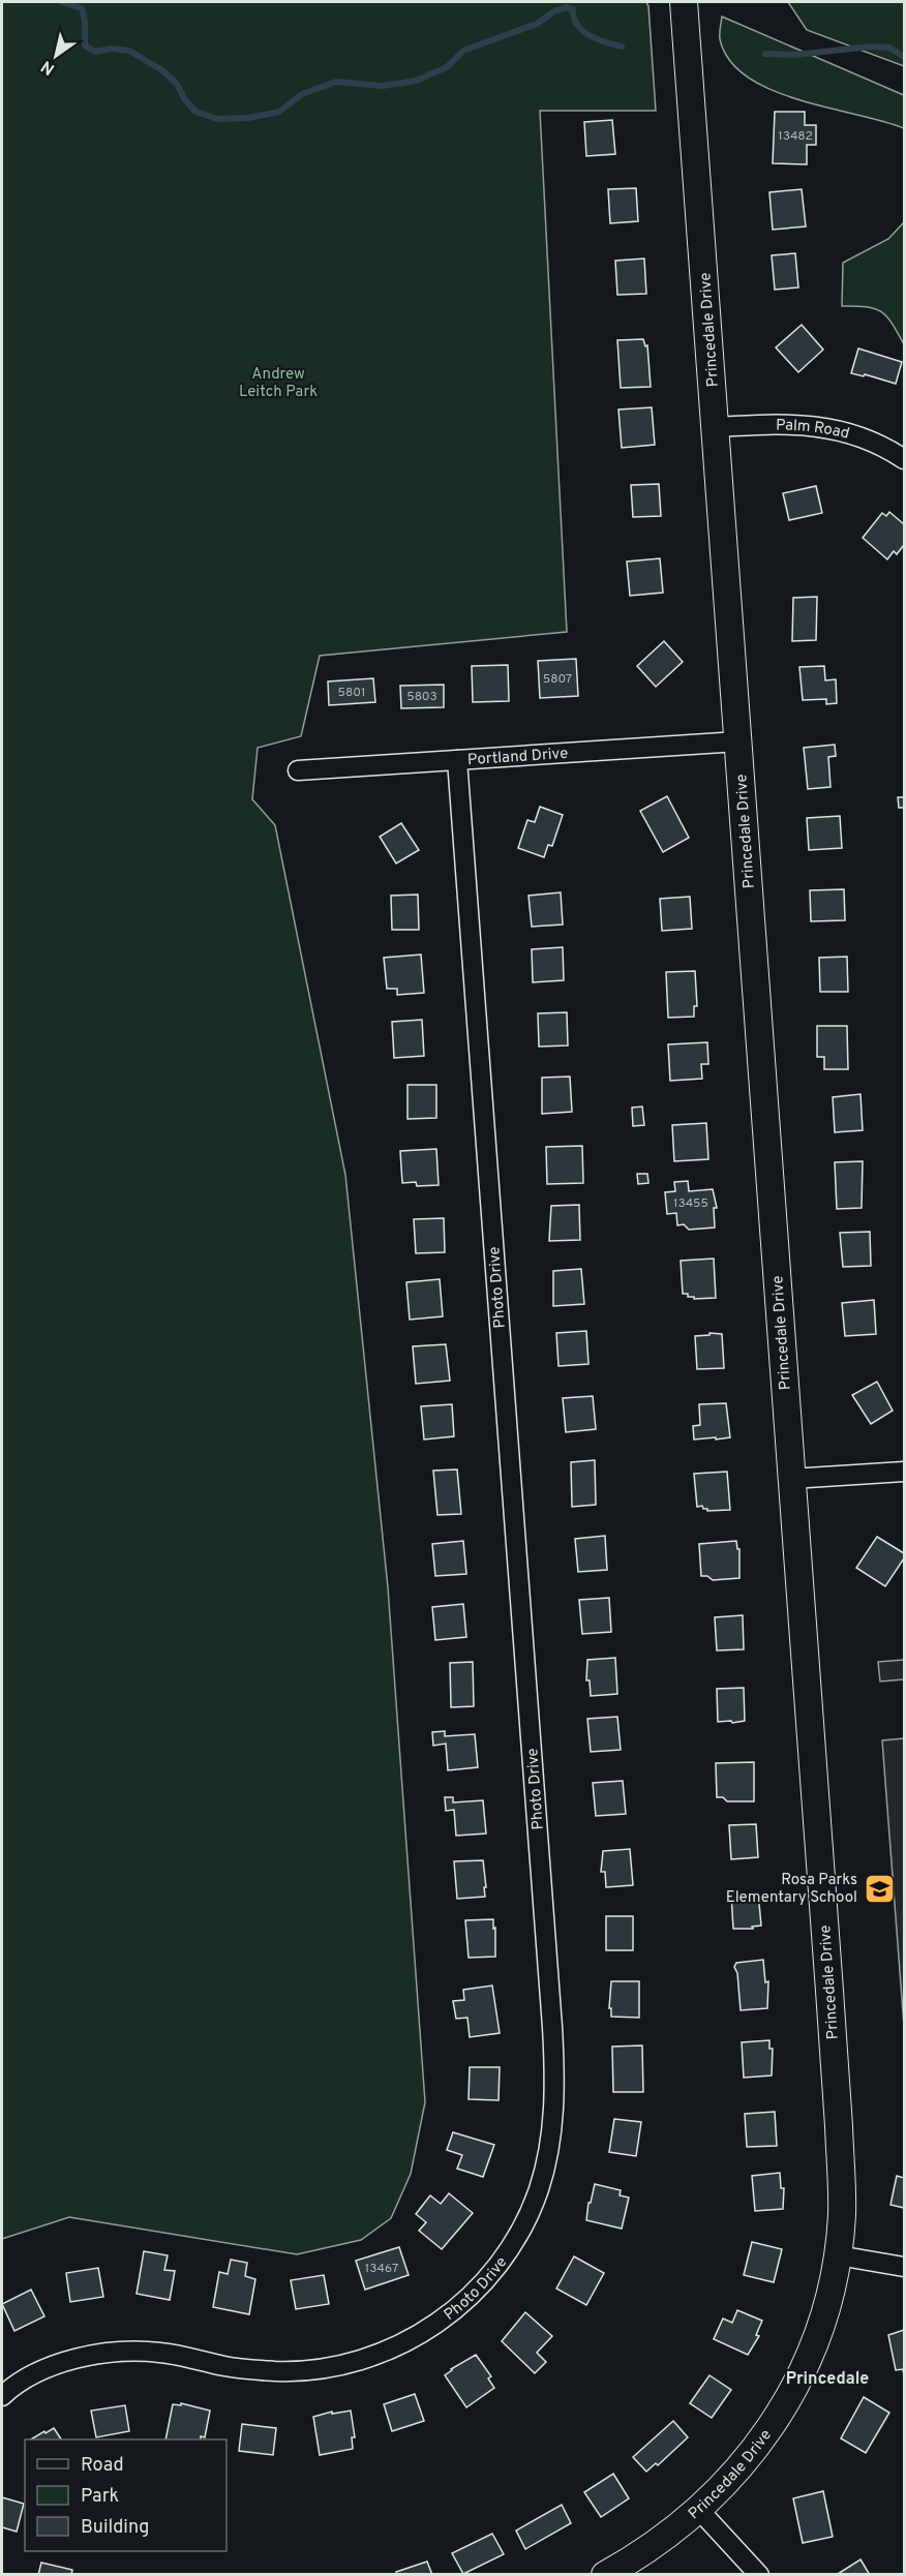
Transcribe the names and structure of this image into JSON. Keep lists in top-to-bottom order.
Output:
{
  "streets": {
    "street": [
      "Princedale Drive",
      "Palm Road",
      "Portland Drive",
      "Photo Drive"
    ]
  },
  "crossings": [
    ["Princedale Drive", "Palm Road"],
    ["Princedale Drive", "Portland Drive"],
    ["Portland Drive", "Photo Drive"]
  ],
  "districts": ["Princedale"],
  "parks": ["Andrew Leitch Park"],
  "places": {
    "school or university": ["Rosa Parks Elementary School"]
  },
  "house_numbers": [
    "13482",
    "5807",
    "5801",
    "5803",
    "13455",
    "13467"
  ],
  "legend": ["Road", "Park", "Building"],
  "north": "bottom left"
}
